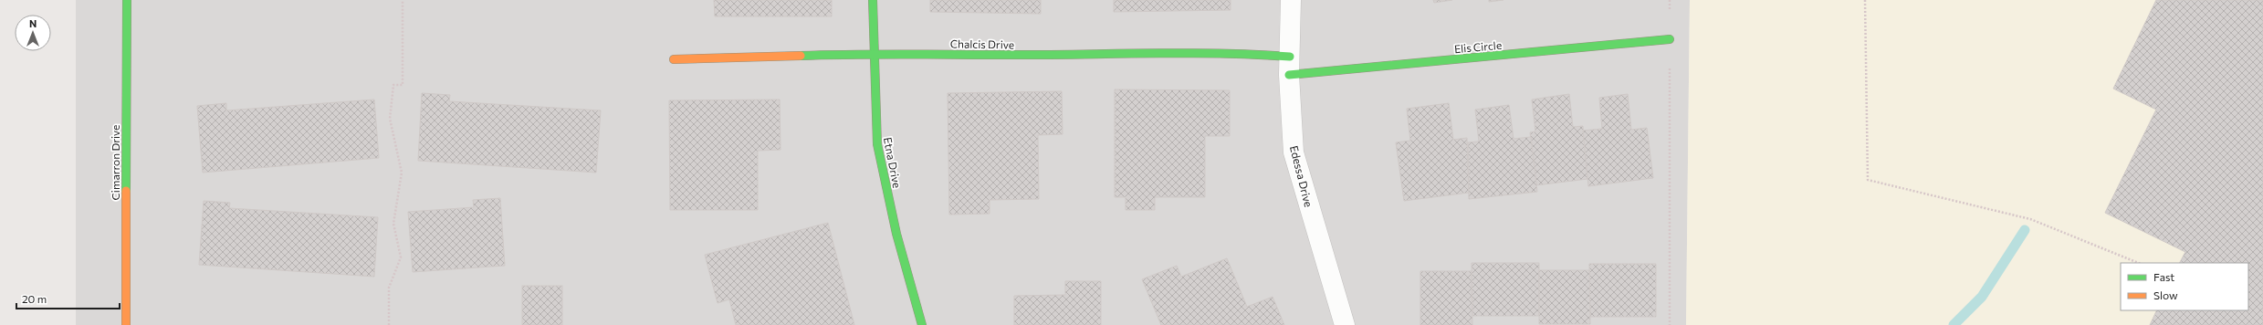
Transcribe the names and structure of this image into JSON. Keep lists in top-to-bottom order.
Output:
{
  "streets": {
    "street": [
      "Chalcis Drive",
      "Elis Circle",
      "Cimarron Drive",
      "Etna Drive",
      "Edessa Drive"
    ]
  },
  "crossings": [
    ["Chalcis Drive", "Elis Circle"],
    ["Chalcis Drive", "Etna Drive"],
    ["Chalcis Drive", "Edessa Drive"],
    ["Elis Circle", "Edessa Drive"]
  ],
  "legend": ["Fast", "Slow"],
  "scale_bar": "20 m",
  "north": "top"
}
